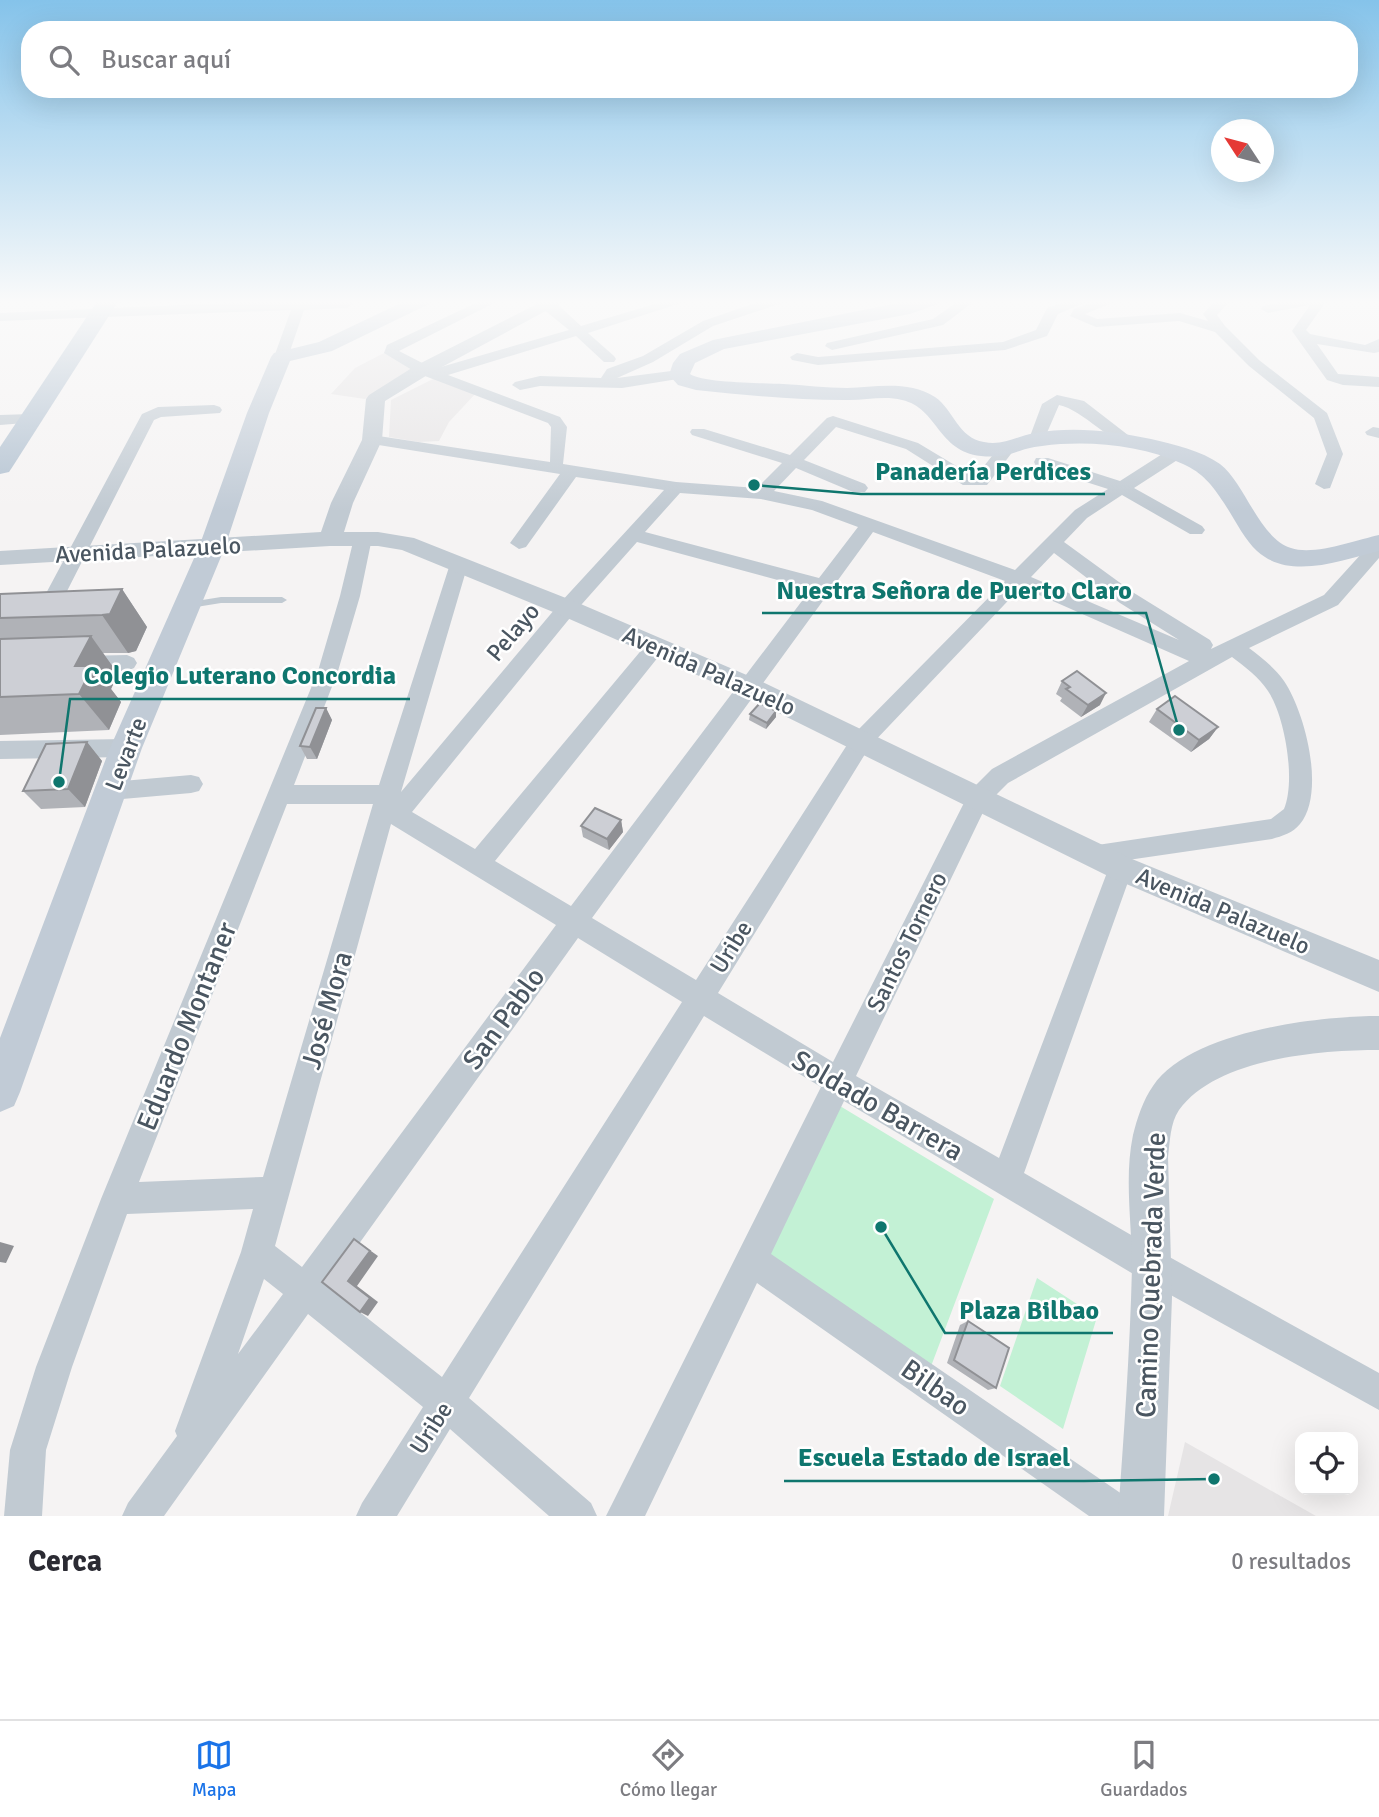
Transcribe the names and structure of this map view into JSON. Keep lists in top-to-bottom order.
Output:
{
  "streets": {
    "main road": ["Levarte"],
    "street": [
      "Avenida Palazuelo",
      "Pelayo",
      "Santos Tornero",
      "Uribe",
      "José Mora",
      "San Pablo",
      "Eduardo Montaner",
      "Soldado Barrera",
      "Camino Quebrada Verde",
      "Bilbao"
    ]
  },
  "crossings": [
    ["Avenida Palazuelo", "Pelayo"],
    ["Avenida Palazuelo", "Levarte"],
    ["Avenida Palazuelo", "Santos Tornero"],
    ["Avenida Palazuelo", "Uribe"],
    ["Avenida Palazuelo", "José Mora"],
    ["Avenida Palazuelo", "San Pablo"],
    ["Avenida Palazuelo", "Eduardo Montaner"],
    ["Pelayo", "José Mora"],
    ["Pelayo", "Soldado Barrera"],
    ["Santos Tornero", "Soldado Barrera"],
    ["Santos Tornero", "Bilbao"],
    ["Uribe", "Soldado Barrera"],
    ["José Mora", "San Pablo"],
    ["José Mora", "Soldado Barrera"],
    ["San Pablo", "Soldado Barrera"],
    ["Soldado Barrera", "Camino Quebrada Verde"]
  ],
  "places": [
    "Panadería Perdices",
    "Nuestra Señora de Puerto Claro",
    "Colegio Luterano Concordia",
    "Plaza Bilbao",
    "Escuela Estado de Israel"
  ],
  "north": "top left",
  "page": {
    "search": "Buscar aquí",
    "heading": ["Cerca", "0 resultados"],
    "nav": ["Mapa", "Cómo llegar", "Guardados"]
  }
}
